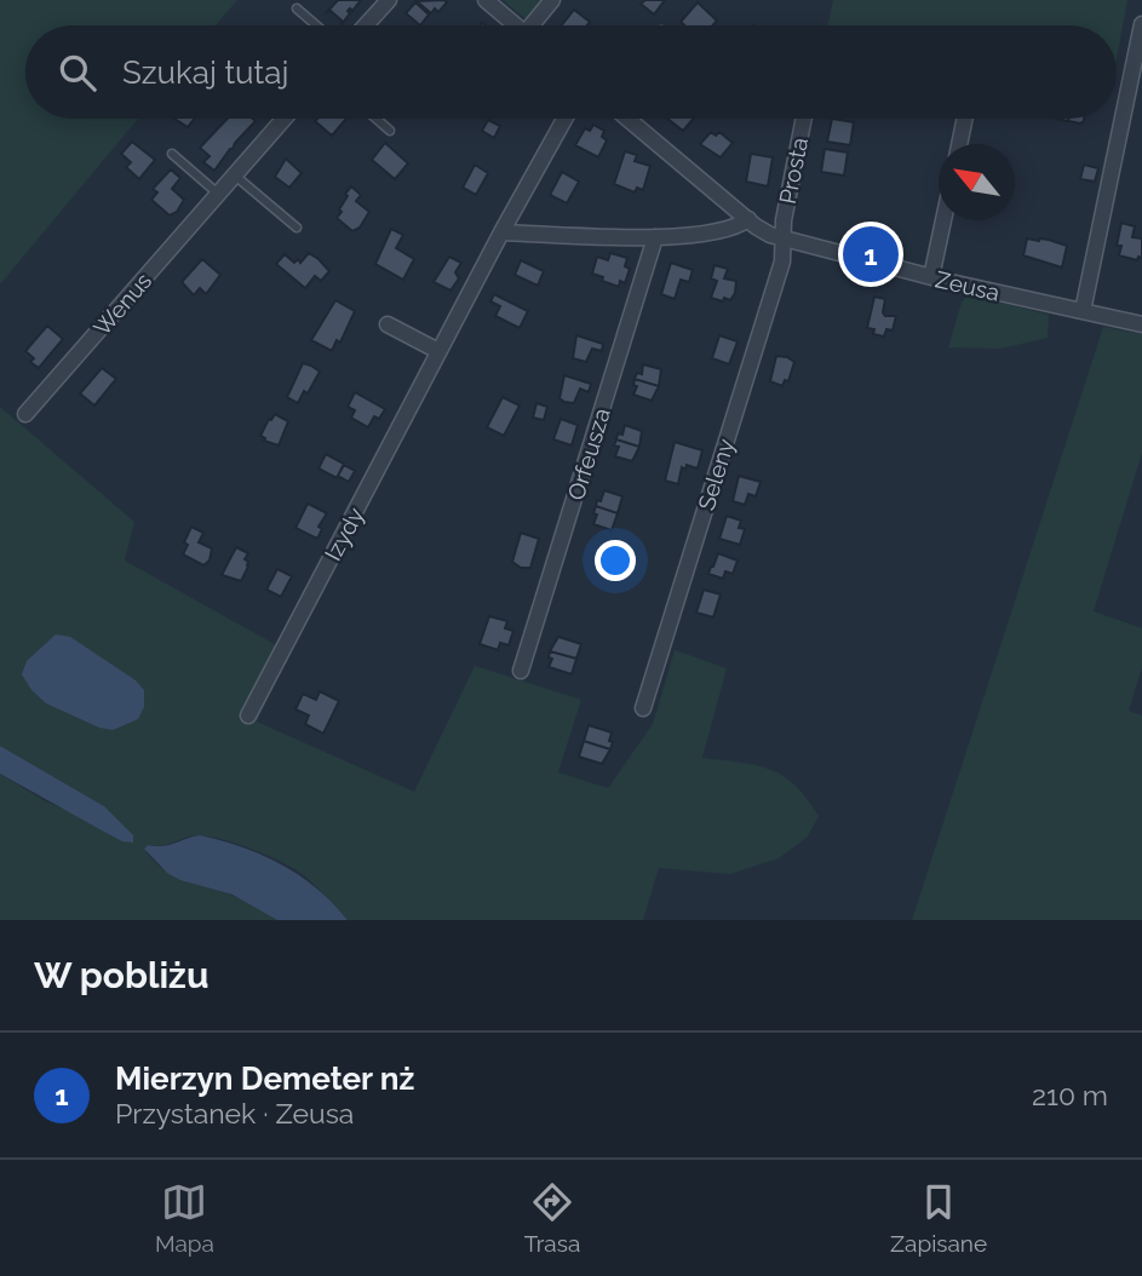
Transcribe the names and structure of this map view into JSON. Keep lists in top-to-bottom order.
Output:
{
  "streets": {
    "street": [
      "Prosta",
      "Zeusa",
      "Wenus",
      "Orfeusza",
      "Seleny",
      "Izydy"
    ]
  },
  "crossings": [
    ["Prosta", "Zeusa"],
    ["Prosta", "Seleny"],
    ["Zeusa", "Seleny"]
  ],
  "north": "top left",
  "page": {
    "search": "Szukaj tutaj",
    "pins": "1",
    "heading": "W pobliżu",
    "list": [
      {
        "mark": "1",
        "name": "Mierzyn Demeter nż",
        "note": "Przystanek · Zeusa",
        "value": "210 m"
      }
    ],
    "nav": ["Mapa", "Trasa", "Zapisane"]
  }
}
